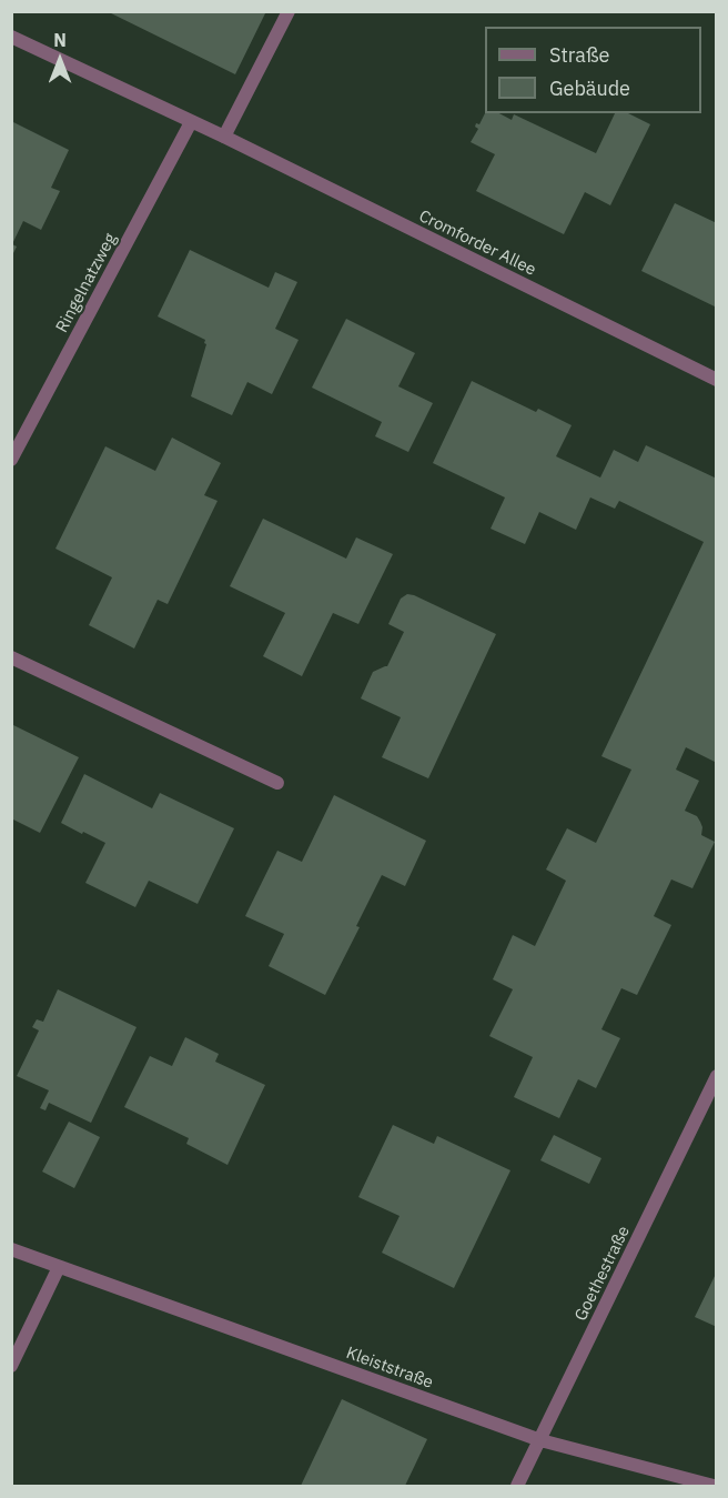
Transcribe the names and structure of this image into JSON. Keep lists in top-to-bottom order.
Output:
{
  "streets": {
    "street": [
      "Cromforder Allee",
      "Ringelnatzweg",
      "Goethestraße",
      "Kleiststraße"
    ]
  },
  "crossings": [
    ["Cromforder Allee", "Ringelnatzweg"],
    ["Goethestraße", "Kleiststraße"]
  ],
  "legend": ["Straße", "Gebäude"],
  "north": "top"
}
